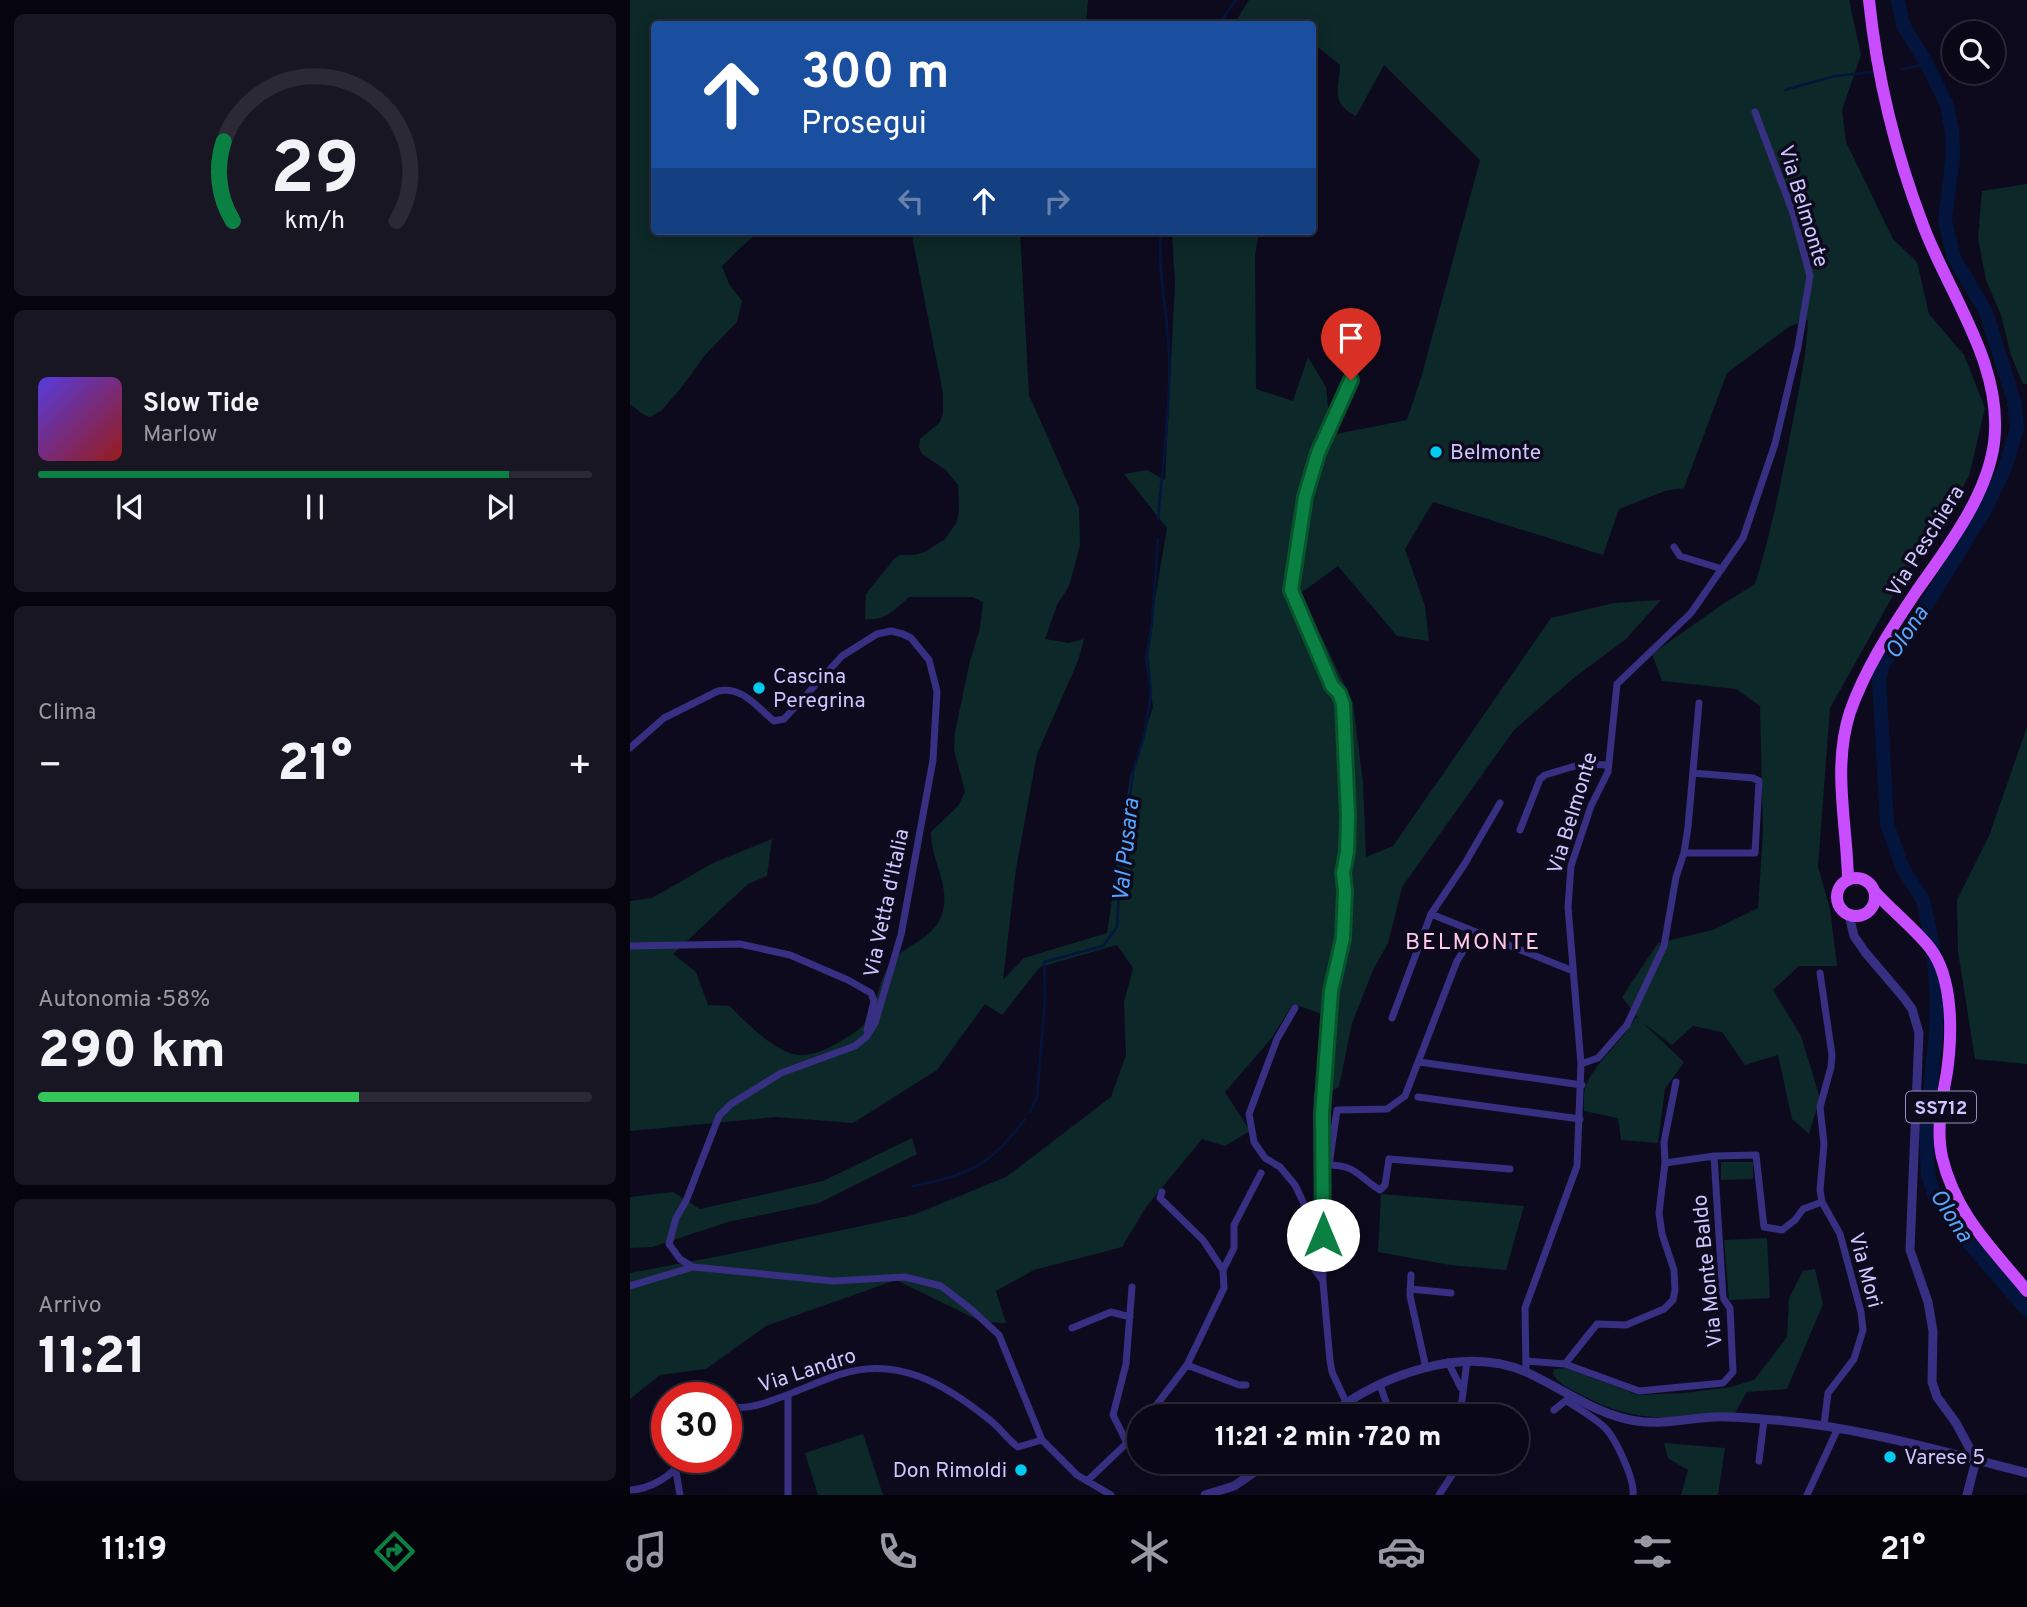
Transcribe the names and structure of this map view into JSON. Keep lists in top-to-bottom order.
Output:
{
  "streets": {
    "main road": ["Via Peschiera", "SS712"],
    "street": [
      "Via Belmonte",
      "Via Vetta d'Italia",
      "Via Mori",
      "Via Monte Baldo",
      "Via Landro"
    ]
  },
  "crossings": [
    ["Via Belmonte", "Via Monte Baldo"],
    ["Via Peschiera", "SS712"]
  ],
  "districts": ["BELMONTE"],
  "water": ["Olona", "Val Pusara"],
  "places": [
    "Belmonte",
    "Cascina Peregrina",
    "Varese 5",
    "Don Rimoldi"
  ],
  "page": {
    "turn": ["300 m", "Prosegui"],
    "song": ["Slow Tide", "Marlow"],
    "tile": [
      "Clima",
      ["Autonomia · 58%", "290 km"],
      ["Arrivo", "11:21"]
    ],
    "heat": ["−", "21°", "+"],
    "limit": "30",
    "trip": "11:21 · 2 min · 720 m",
    "tabs": ["11:19", "21°"],
    "gauge": ["29", "km/h"]
  }
}
